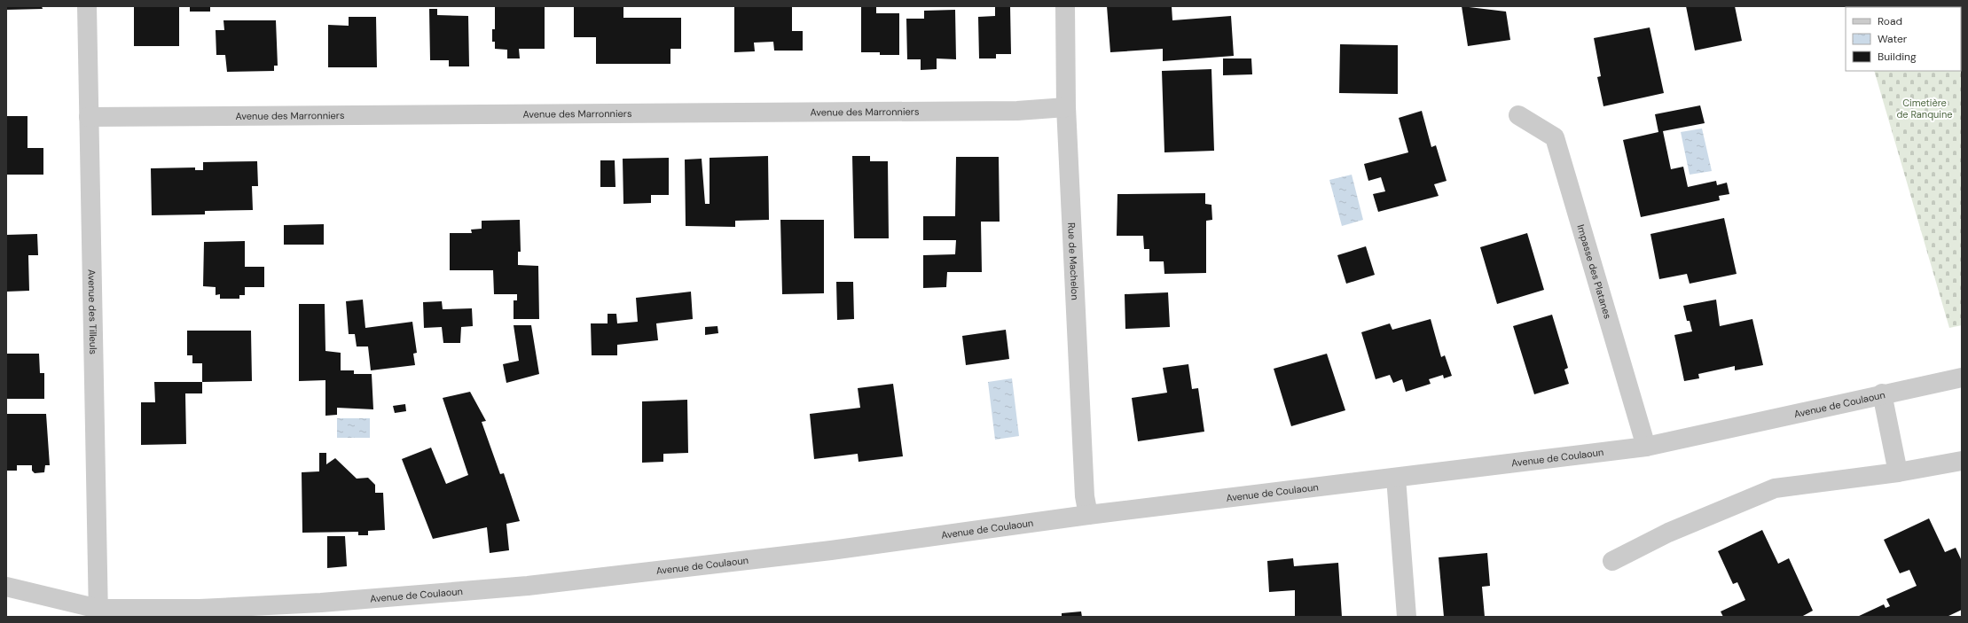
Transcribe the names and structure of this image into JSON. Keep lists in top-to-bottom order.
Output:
{
  "streets": {
    "street": [
      "Avenue des Marronniers",
      "Rue de Machelon",
      "Impasse des Platanes",
      "Avenue des Tilleuls",
      "Avenue de Coulaoun"
    ]
  },
  "crossings": [
    ["Avenue des Marronniers", "Rue de Machelon"],
    ["Avenue des Marronniers", "Avenue des Tilleuls"],
    ["Rue de Machelon", "Avenue de Coulaoun"],
    ["Impasse des Platanes", "Avenue de Coulaoun"],
    ["Avenue des Tilleuls", "Avenue de Coulaoun"]
  ],
  "parks": ["Cimetière de Ranquine"],
  "legend": ["Road", "Water", "Building"]
}
